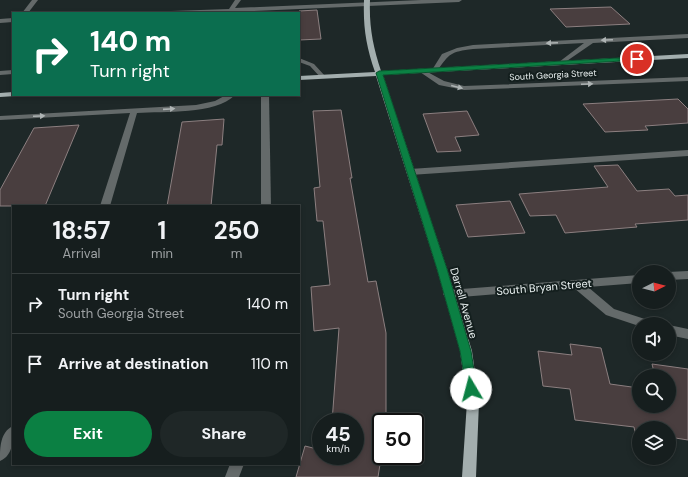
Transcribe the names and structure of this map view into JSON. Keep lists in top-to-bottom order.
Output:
{
  "streets": {
    "main road": ["South Georgia Street", "Darrell Avenue"],
    "street": ["South Bryan Street"]
  },
  "crossings": [
    ["South Georgia Street", "Darrell Avenue"],
    ["South Bryan Street", "Darrell Avenue"]
  ],
  "north": "right",
  "page": {
    "turn": ["140 m", "Turn right"],
    "eta": [
      "18:57",
      "Arrival",
      "1",
      "min",
      "250",
      "m"
    ],
    "list": [
      {
        "name": "Turn right",
        "note": "South Georgia Street",
        "value": "140 m"
      },
      {
        "name": "Arrive at destination",
        "value": "110 m"
      }
    ],
    "buttons": ["Exit", "Share"],
    "speed": "45 km/h",
    "limit": "50"
  }
}
